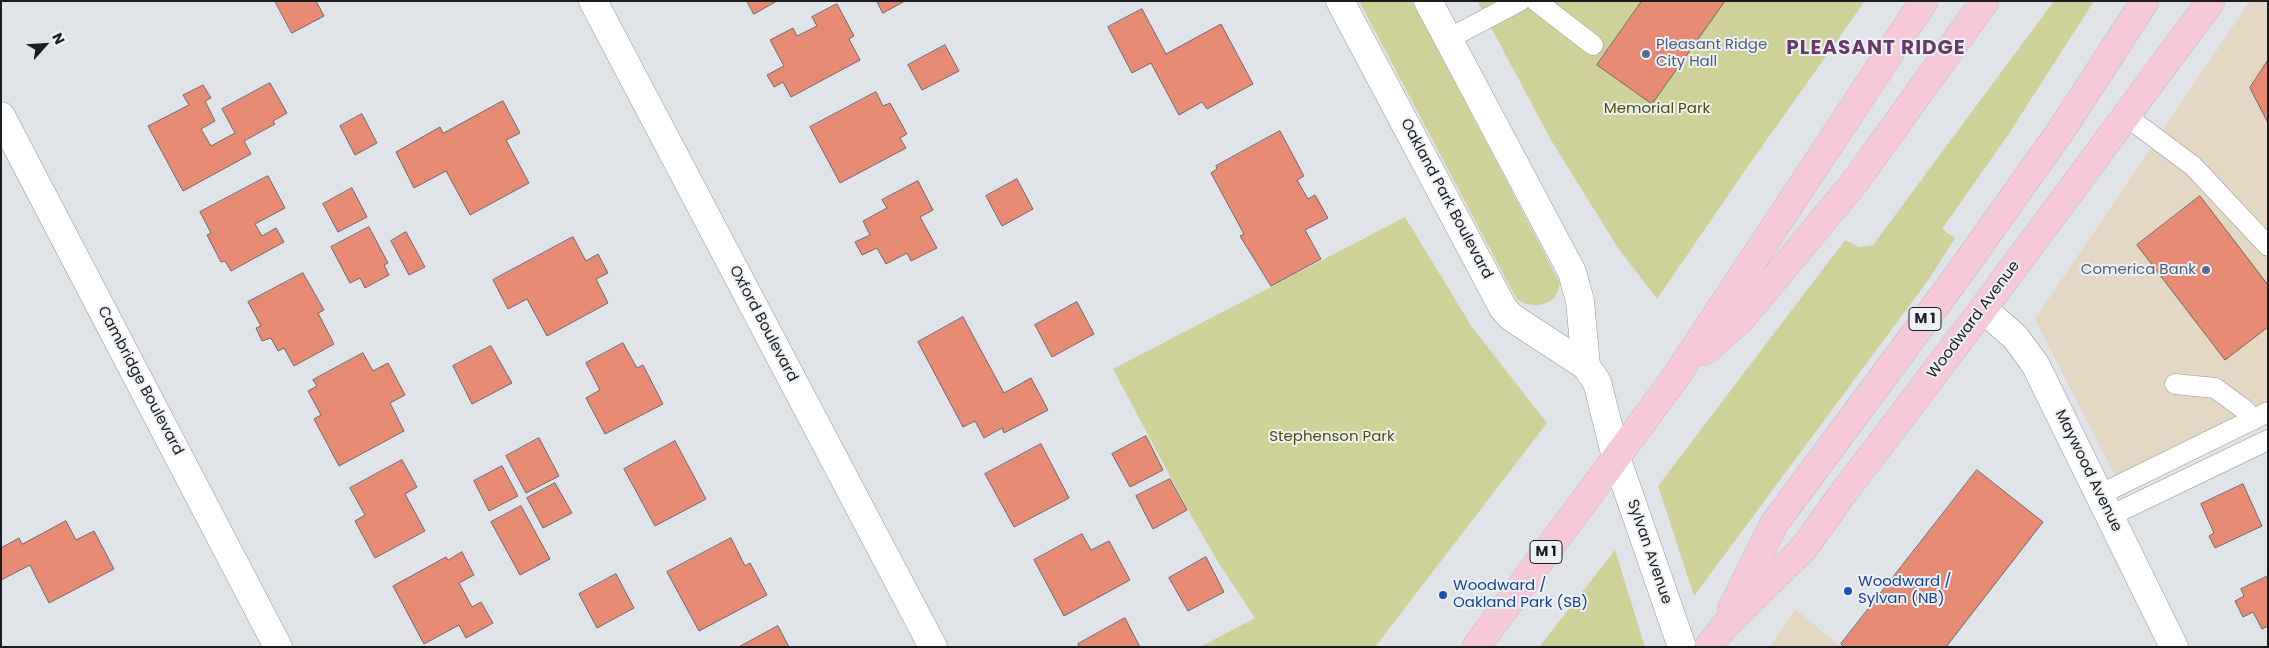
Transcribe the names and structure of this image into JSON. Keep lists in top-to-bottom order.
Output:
{
  "streets": {
    "main road": ["M 1", "Woodward Avenue"],
    "street": [
      "Oakland Park Boulevard",
      "Oxford Boulevard",
      "Cambridge Boulevard",
      "Maywood Avenue",
      "Sylvan Avenue"
    ]
  },
  "crossings": [
    ["Oakland Park Boulevard", "M 1"],
    ["Oakland Park Boulevard", "Sylvan Avenue"],
    ["M 1", "Sylvan Avenue"],
    ["Woodward Avenue", "Maywood Avenue"]
  ],
  "districts": ["PLEASANT RIDGE"],
  "parks": ["Memorial Park", "Stephenson Park"],
  "places": [
    "Pleasant Ridge City Hall",
    "Comerica Bank",
    "Woodward / Sylvan (NB)",
    "Woodward / Oakland Park (SB)"
  ],
  "north": "top right"
}
